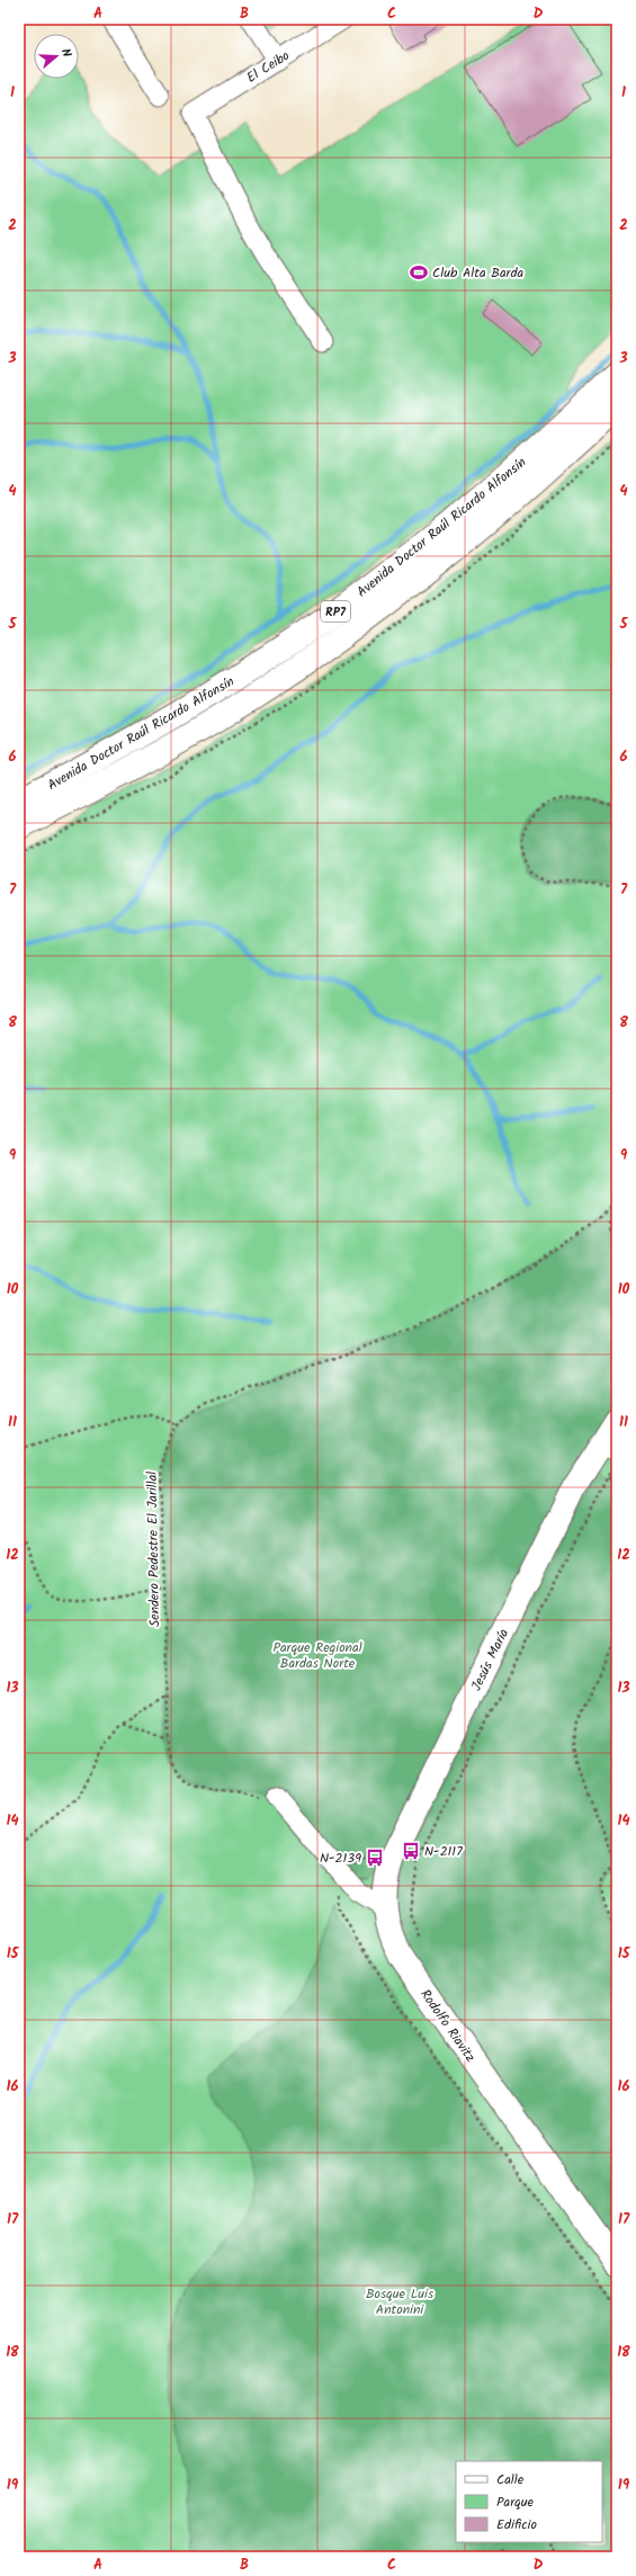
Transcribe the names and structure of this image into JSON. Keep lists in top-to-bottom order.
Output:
{
  "streets": {
    "highway": ["Avenida Doctor Raúl Ricardo Alfonsín", "RP7"],
    "main road": ["Jesús María", "Rodolfo Riavitz"],
    "street": ["El Ceibo"],
    "path": ["Sendero Pedestre El Jarillal"]
  },
  "crossings": [
    ["Jesús María", "Rodolfo Riavitz"]
  ],
  "parks": ["Parque Regional Bardas Norte", "Bosque Luis Antonini"],
  "places": {
    "sports": ["Club Alta Barda"],
    "bus stop": ["N-2117", "N-2139"]
  },
  "legend": ["Calle", "Parque", "Edificio"],
  "north": "right",
  "grid": {
    "columns": [
      "A",
      "B",
      "C",
      "D"
    ],
    "rows": [
      "1",
      "2",
      "3",
      "4",
      "5",
      "6",
      "7",
      "8",
      "9",
      "10",
      "11",
      "12",
      "13",
      "14",
      "15",
      "16",
      "17",
      "18",
      "19"
    ]
  }
}
